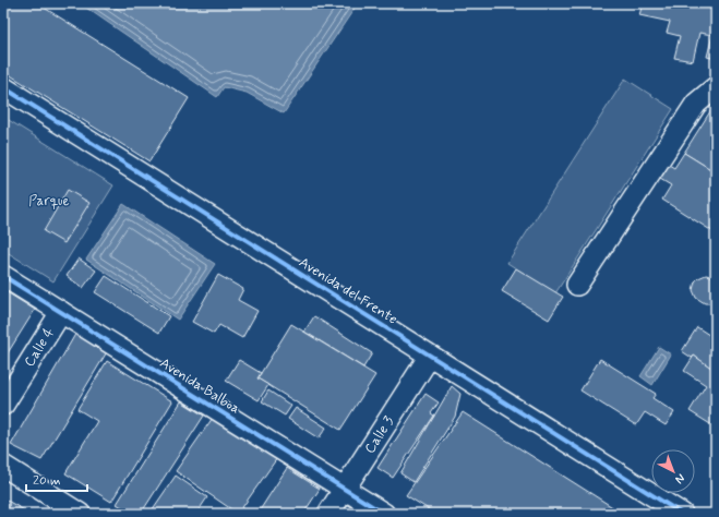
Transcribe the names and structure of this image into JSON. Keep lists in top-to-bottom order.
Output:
{
  "streets": {
    "street": [
      "Avenida del Frente",
      "Calle 4",
      "Avenida Balboa",
      "Calle 3"
    ]
  },
  "crossings": [
    ["Avenida del Frente", "Calle 3"],
    ["Calle 4", "Avenida Balboa"],
    ["Avenida Balboa", "Calle 3"]
  ],
  "parks": ["Parque"],
  "scale_bar": "20 m",
  "north": "bottom right"
}
